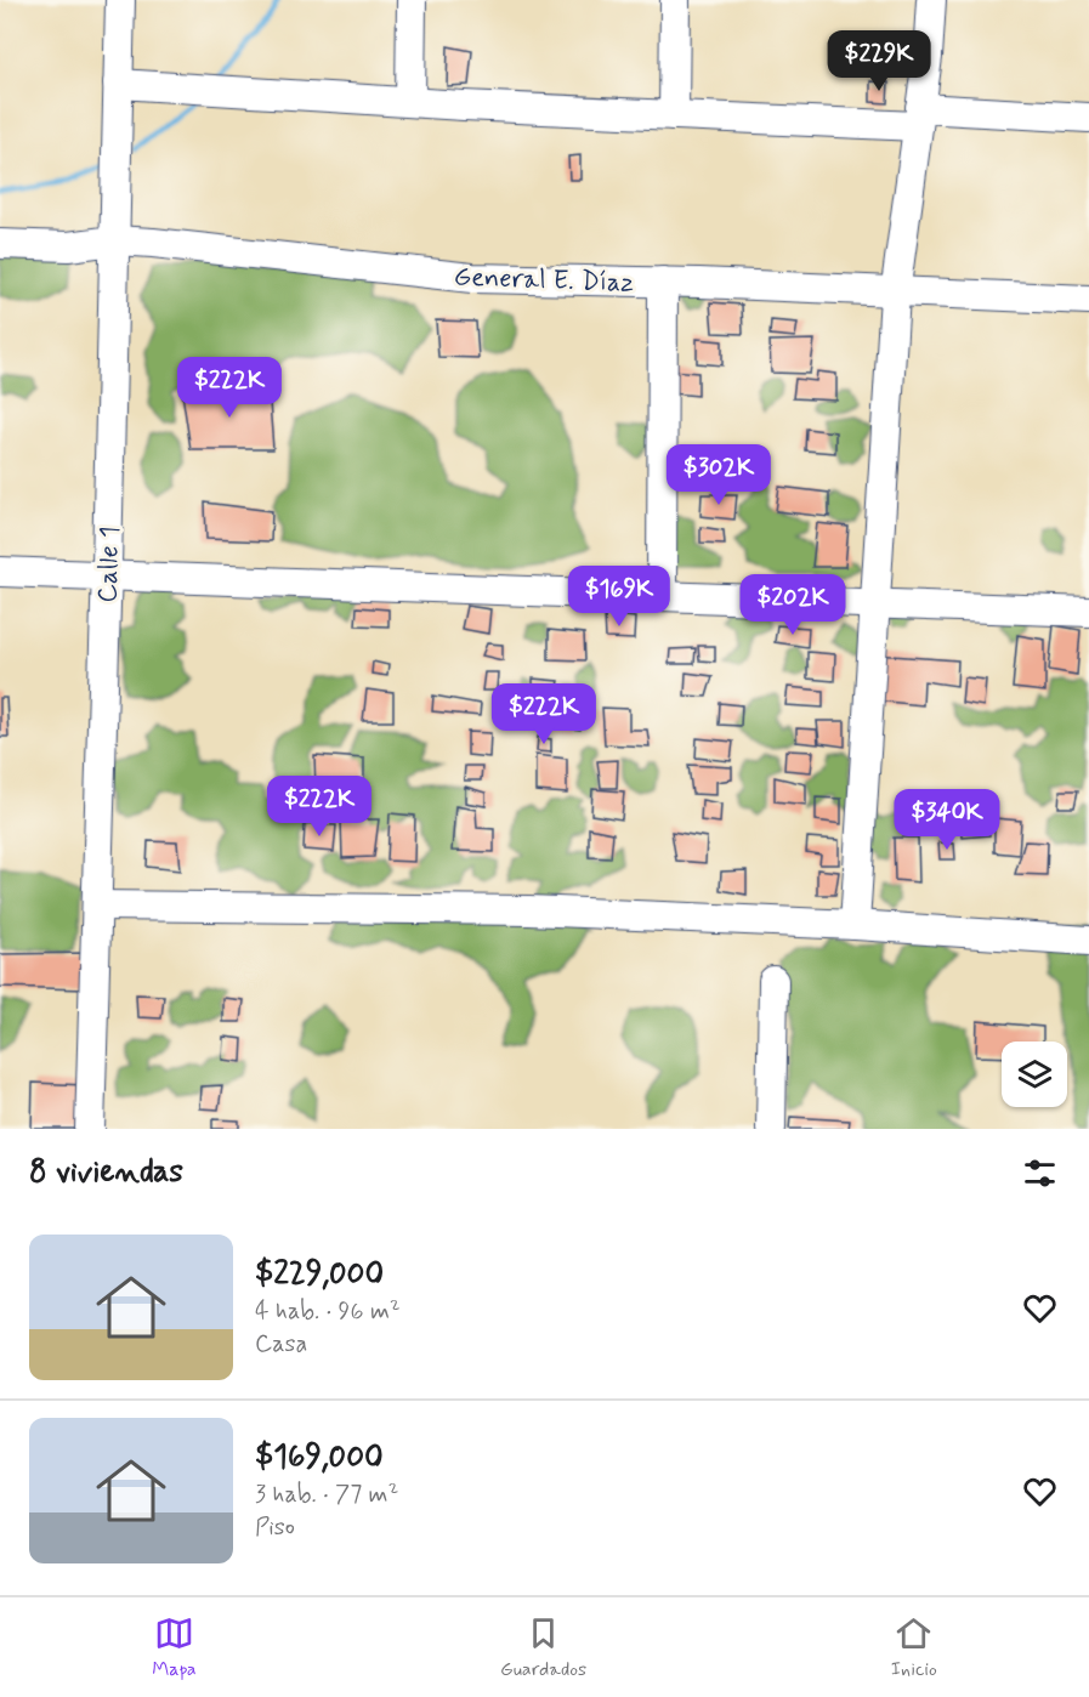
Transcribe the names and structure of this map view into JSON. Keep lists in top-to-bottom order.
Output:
{
  "streets": {
    "street": ["General E. Díaz", "Calle 1"]
  },
  "crossings": [
    ["General E. Díaz", "Calle 1"]
  ],
  "page": {
    "price": [
      "$229K",
      "$222K",
      "$302K",
      "$169K",
      "$202K",
      "$222K",
      "$222K",
      "$340K"
    ],
    "heading": "8 viviendas",
    "list": [
      {
        "name": "$229,000",
        "note": "4 hab. · 96 m² · Casa"
      },
      {
        "name": "$169,000",
        "note": "3 hab. · 77 m² · Piso"
      }
    ],
    "tabs": ["Mapa", "Guardados", "Inicio"]
  }
}
